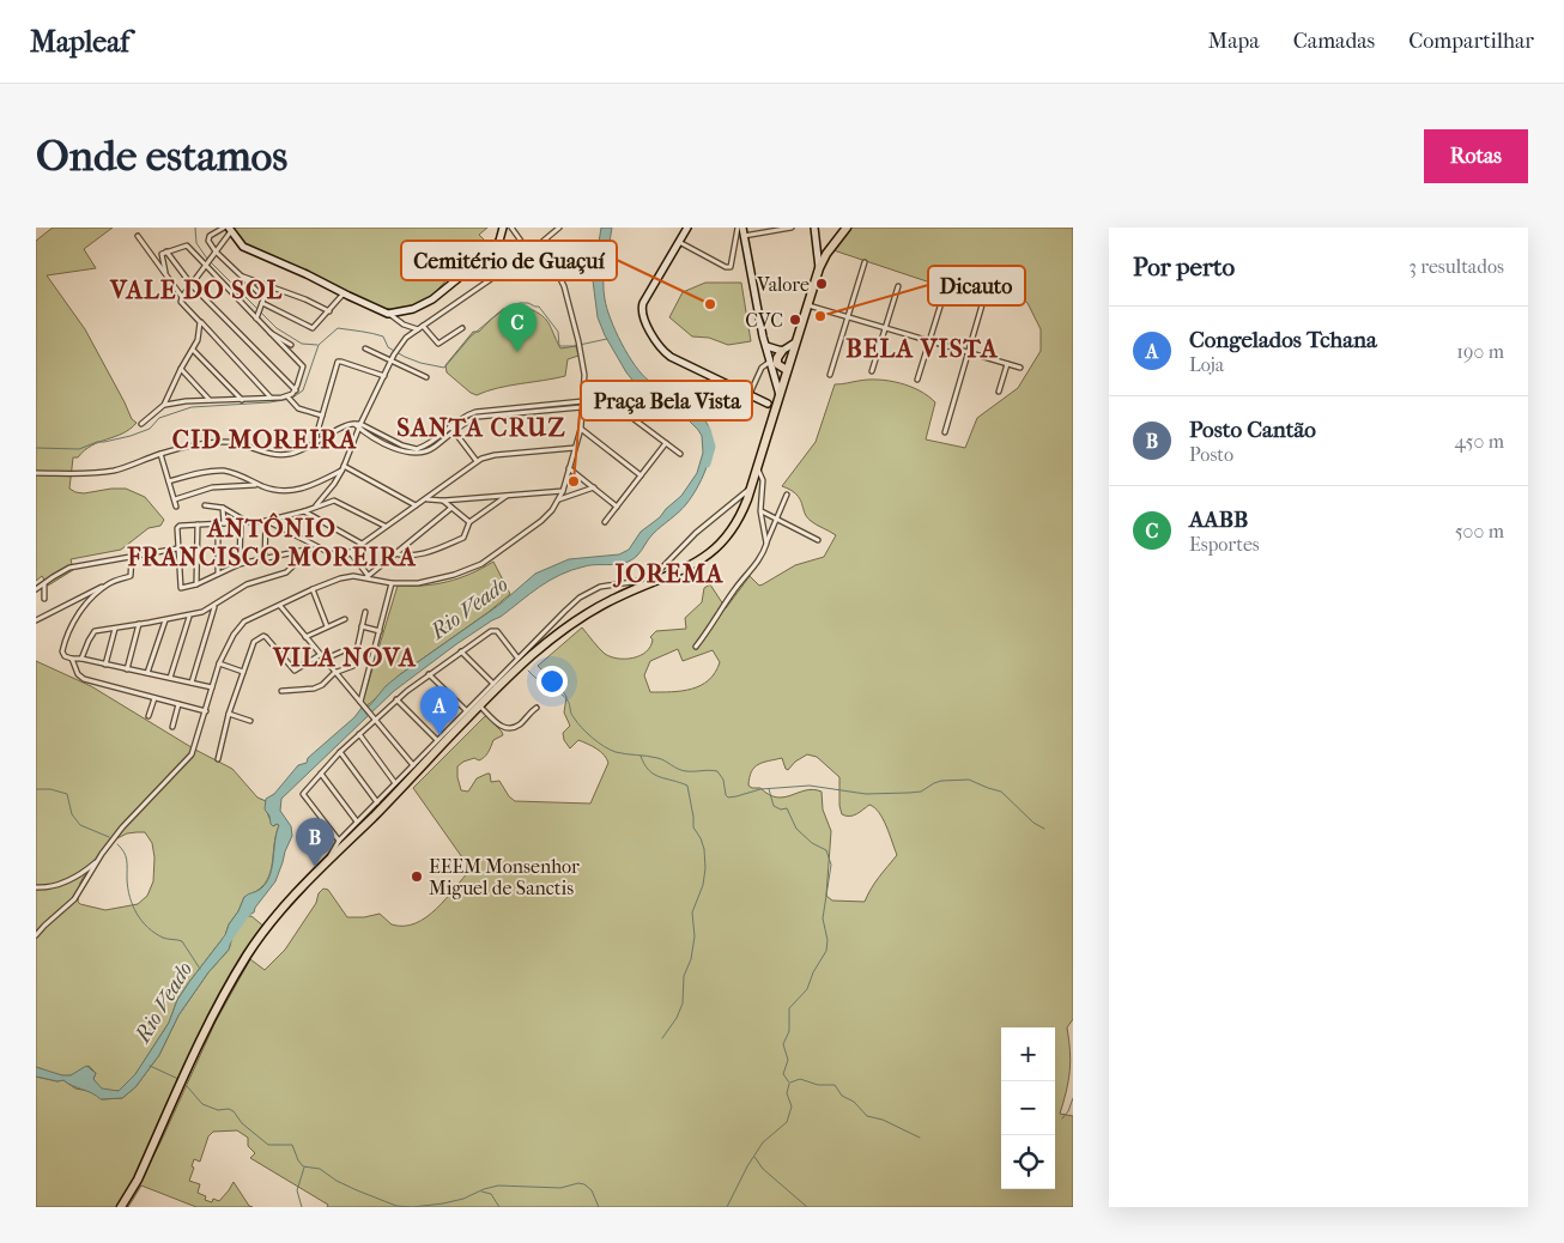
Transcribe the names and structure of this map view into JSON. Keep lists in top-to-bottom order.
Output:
{
  "districts": [
    "VALE DO SOL",
    "BELA VISTA",
    "SANTA CRUZ",
    "CID MOREIRA",
    "ANTÔNIO FRANCISCO MOREIRA",
    "JOREMA",
    "VILA NOVA"
  ],
  "water": ["Rio Veado"],
  "places": [
    "Valore",
    "Cemitério de Guaçuí",
    "Dicauto",
    "CVC",
    "Praça Bela Vista",
    "EEEM Monsenhor Miguel de Sanctis"
  ],
  "page": {
    "header": "Mapleaf",
    "nav": ["Mapa", "Camadas", "Compartilhar"],
    "buttons": "Rotas",
    "title": "Onde estamos",
    "heading": ["Por perto", "3 resultados"],
    "pins": ["C", "A", "B"],
    "list": [
      {
        "mark": "A",
        "name": "Congelados Tchana",
        "note": "Loja",
        "value": "190 m"
      },
      {
        "mark": "B",
        "name": "Posto Cantão",
        "note": "Posto",
        "value": "450 m"
      },
      {
        "mark": "C",
        "name": "AABB",
        "note": "Esportes",
        "value": "500 m"
      }
    ],
    "map_buttons": ["+", "−"]
  }
}
